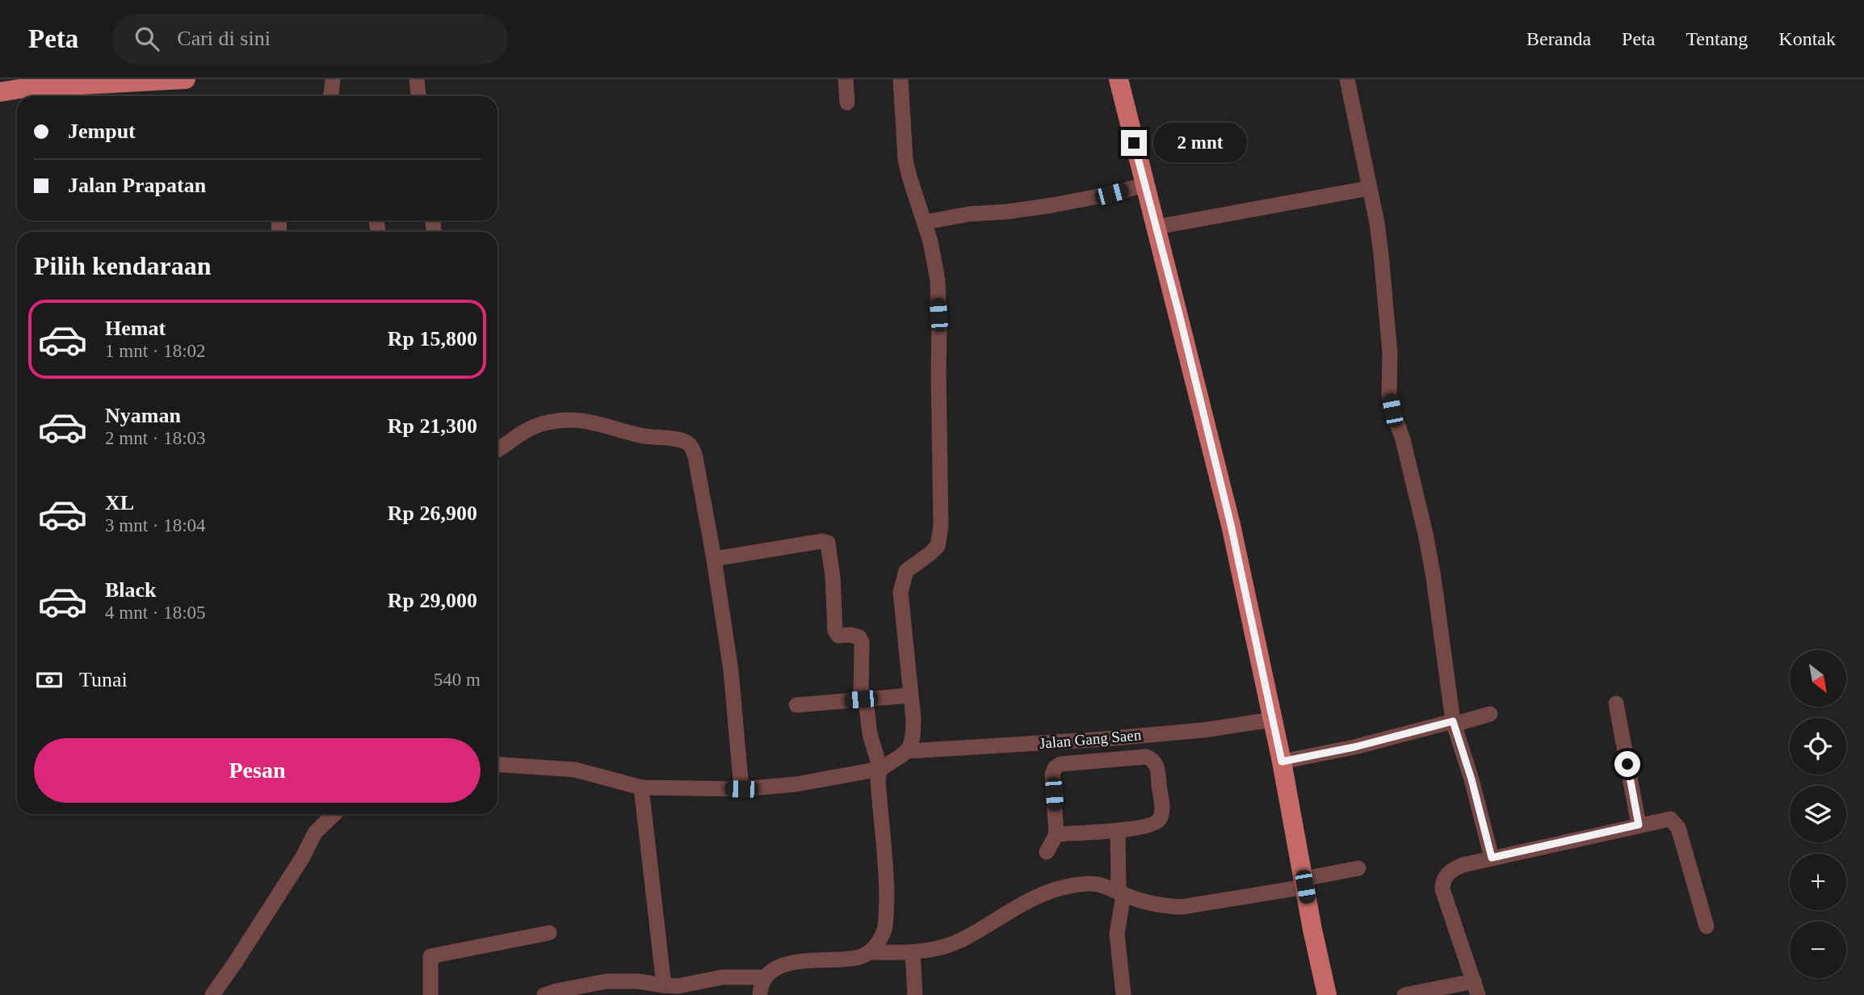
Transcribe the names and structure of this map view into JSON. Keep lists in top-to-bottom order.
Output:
{
  "streets": {
    "street": ["Jalan Gang Saen"]
  },
  "north": "bottom right",
  "page": {
    "header": "Peta",
    "search": "Cari di sini",
    "nav": [
      "Beranda",
      "Peta",
      "Tentang",
      "Kontak"
    ],
    "banner": ["Jemput", "Jalan Prapatan"],
    "bubble": "2 mnt",
    "heading": "Pilih kendaraan",
    "list": [
      {
        "name": "Hemat",
        "note": "1 mnt · 18:02",
        "value": "Rp 15,800"
      },
      {
        "name": "Nyaman",
        "note": "2 mnt · 18:03",
        "value": "Rp 21,300"
      },
      {
        "name": "XL",
        "note": "3 mnt · 18:04",
        "value": "Rp 26,900"
      },
      {
        "name": "Black",
        "note": "4 mnt · 18:05",
        "value": "Rp 29,000"
      }
    ],
    "pay": ["Tunai", "540 m"],
    "map_buttons": ["+", "−"],
    "buttons": "Pesan"
  }
}
